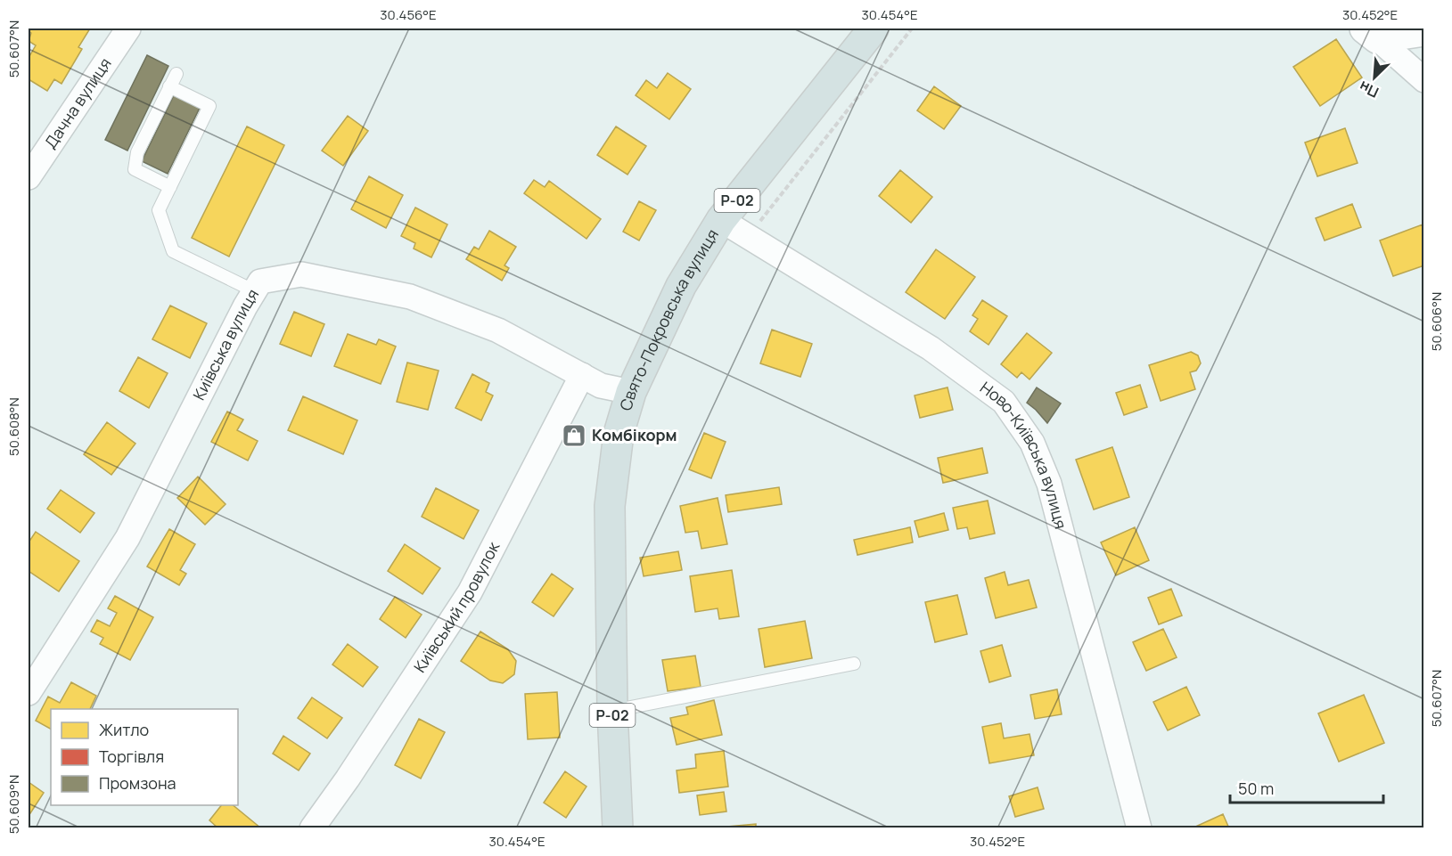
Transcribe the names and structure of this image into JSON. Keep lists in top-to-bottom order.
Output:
{
  "streets": {
    "main road": ["Р-02", "Свято-Покровська вулиця"],
    "street": [
      "Дачна вулиця",
      "Київська вулиця",
      "Ново-Київська вулиця",
      "Київський провулок"
    ]
  },
  "crossings": [
    ["Свято-Покровська вулиця", "Київська вулиця"],
    ["Свято-Покровська вулиця", "Ново-Київська вулиця"],
    ["Київська вулиця", "Київський провулок"]
  ],
  "places": {
    "shop": ["Комбікорм"]
  },
  "legend": ["Житло", "Торгівля", "Промзона"],
  "scale_bar": "50 m",
  "north": "bottom left",
  "coordinates": [
    "30.456°E",
    "30.454°E",
    "30.452°E",
    "50.607°N",
    "50.606°N",
    "50.608°N",
    "50.609°N"
  ]
}
